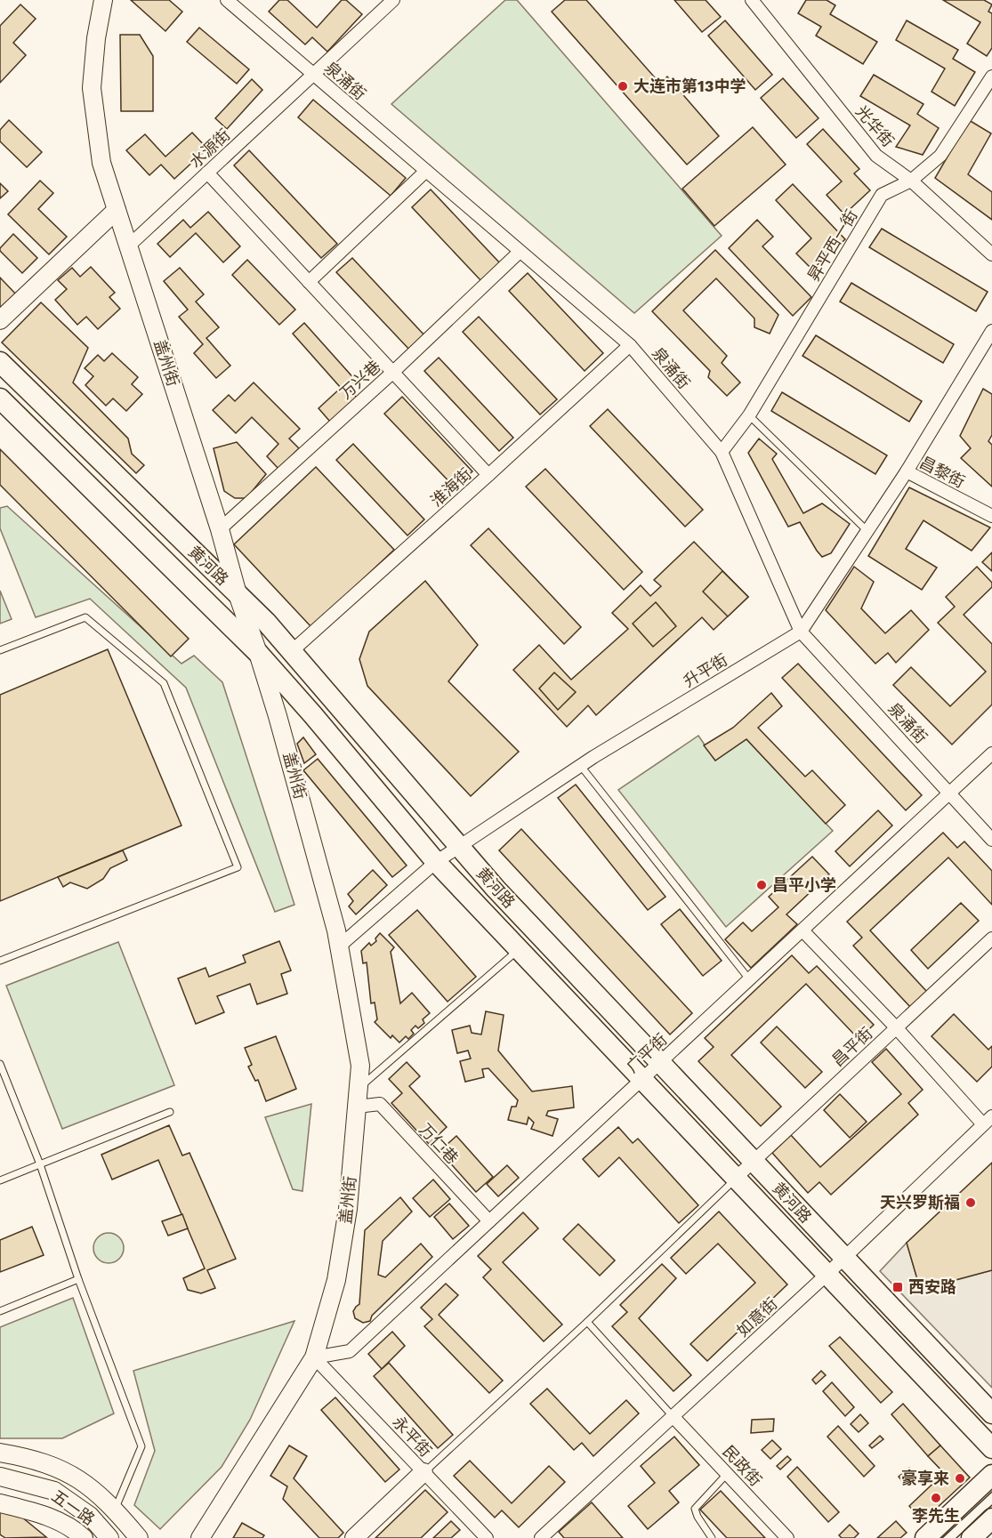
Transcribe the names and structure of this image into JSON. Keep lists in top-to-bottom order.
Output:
{
  "streets": {
    "main road": ["黄河路"],
    "street": [
      "泉涌街",
      "光华街",
      "水源街",
      "昇平西一街",
      "盖州街",
      "万兴巷",
      "昌黎街",
      "淮海街",
      "升平街",
      "昌平街",
      "广平街",
      "万仁巷",
      "如意街",
      "永平街",
      "民政街",
      "五一路"
    ]
  },
  "crossings": [
    ["泉涌街", "水源街"],
    ["泉涌街", "昇平西一街"],
    ["泉涌街", "万兴巷"],
    ["泉涌街", "淮海街"],
    ["泉涌街", "升平街"],
    ["泉涌街", "广平街"],
    ["光华街", "昇平西一街"],
    ["水源街", "盖州街"],
    ["盖州街", "万兴巷"],
    ["盖州街", "黄河路"],
    ["盖州街", "升平街"],
    ["盖州街", "广平街"],
    ["盖州街", "万仁巷"],
    ["盖州街", "永平街"],
    ["昌黎街", "升平街"],
    ["淮海街", "黄河路"],
    ["黄河路", "升平街"],
    ["黄河路", "昌平街"],
    ["黄河路", "广平街"],
    ["黄河路", "如意街"],
    ["广平街", "万仁巷"],
    ["广平街", "永平街"],
    ["如意街", "民政街"]
  ],
  "places": {
    "other": [
      "大连市第13中学",
      "昌平小学",
      "天兴罗斯福",
      "豪享来",
      "李先生"
    ],
    "transit": ["西安路"]
  }
}
